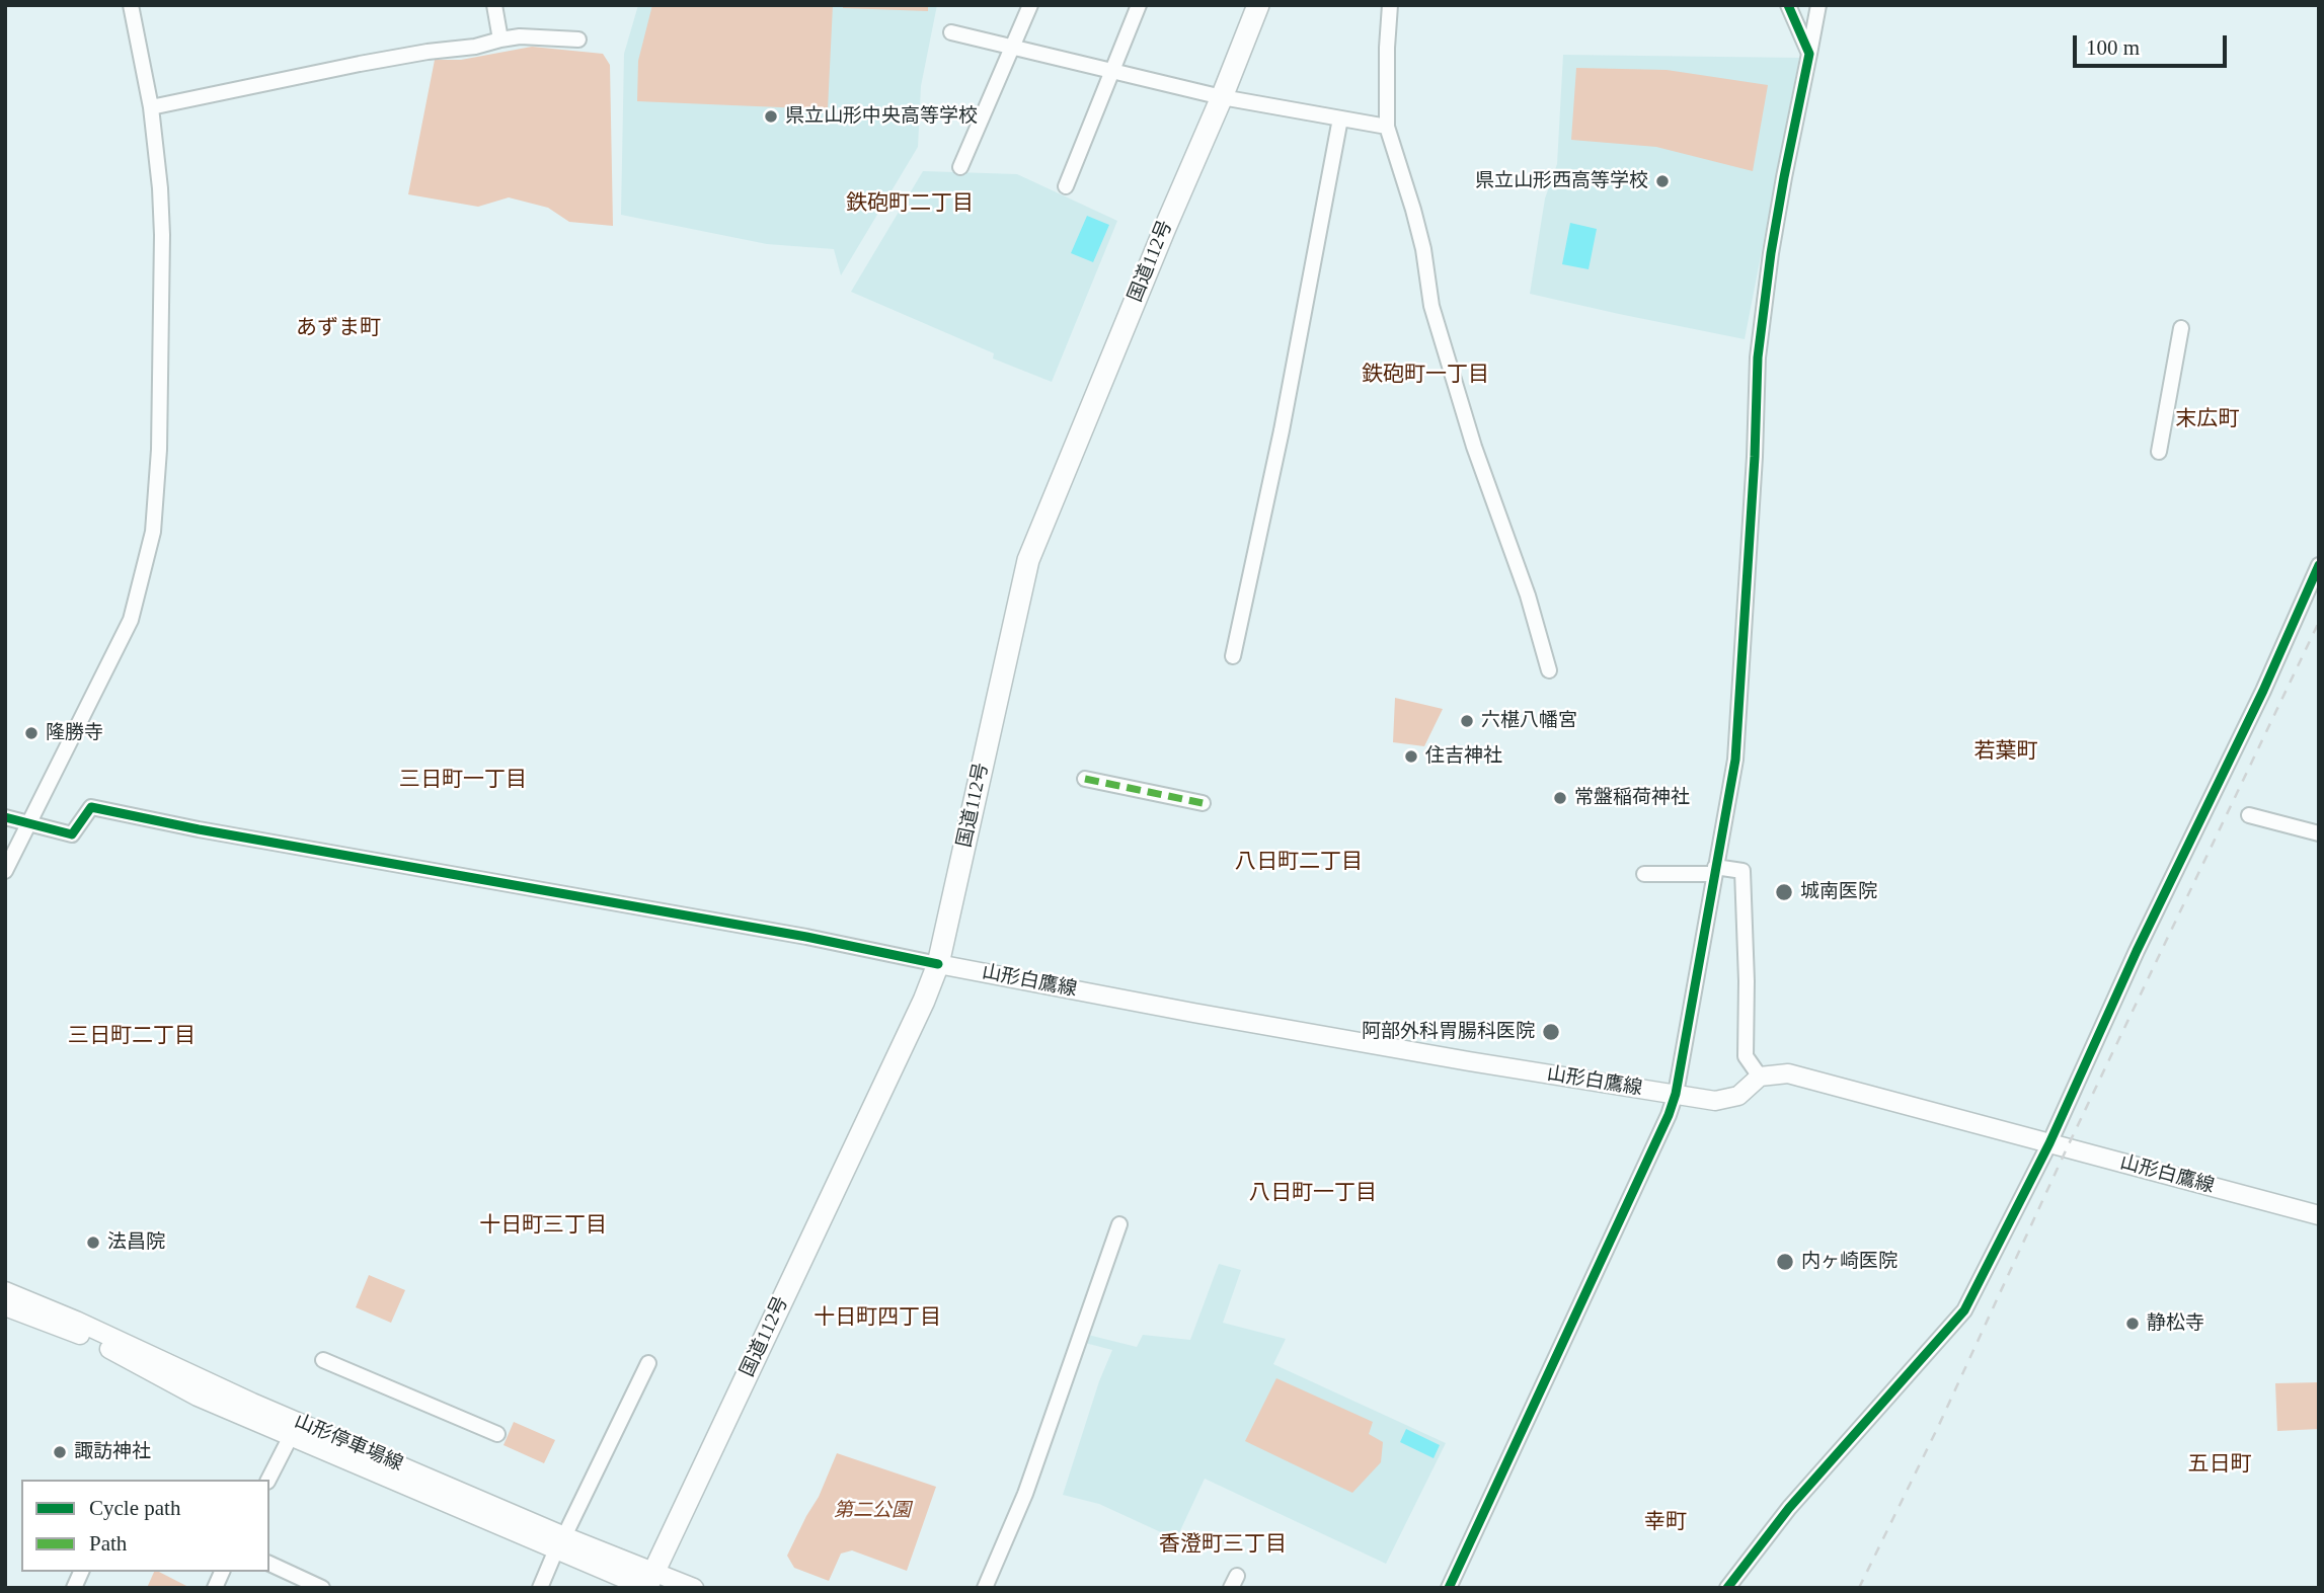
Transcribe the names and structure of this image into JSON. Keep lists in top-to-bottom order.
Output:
{
  "streets": {
    "highway": ["国道112号"],
    "main road": ["山形白鷹線", "山形停車場線"]
  },
  "crossings": [
    ["国道112号", "山形白鷹線"],
    ["国道112号", "山形停車場線"]
  ],
  "districts": [
    "鉄砲町二丁目",
    "あずま町",
    "鉄砲町一丁目",
    "末広町",
    "若葉町",
    "三日町一丁目",
    "八日町二丁目",
    "三日町二丁目",
    "八日町一丁目",
    "十日町三丁目",
    "十日町四丁目",
    "五日町",
    "幸町",
    "香澄町三丁目"
  ],
  "parks": ["第二公園"],
  "places": [
    "県立山形中央高等学校",
    "県立山形西高等学校",
    "六椹八幡宮",
    "隆勝寺",
    "住吉神社",
    "常盤稲荷神社",
    "城南医院",
    "阿部外科胃腸科医院",
    "法昌院",
    "内ヶ崎医院",
    "静松寺",
    "諏訪神社"
  ],
  "legend": ["Cycle path", "Path"],
  "scale_bar": "100 m"
}
